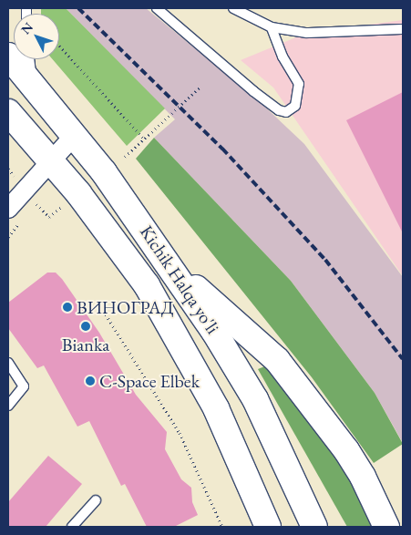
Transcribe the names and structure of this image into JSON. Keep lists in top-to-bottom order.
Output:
{
  "streets": {
    "highway": ["Kichik Halqa yo'li"]
  },
  "places": ["ВИНОГРАД", "Bianka", "C-Space Elbek"],
  "north": "top left"
}
